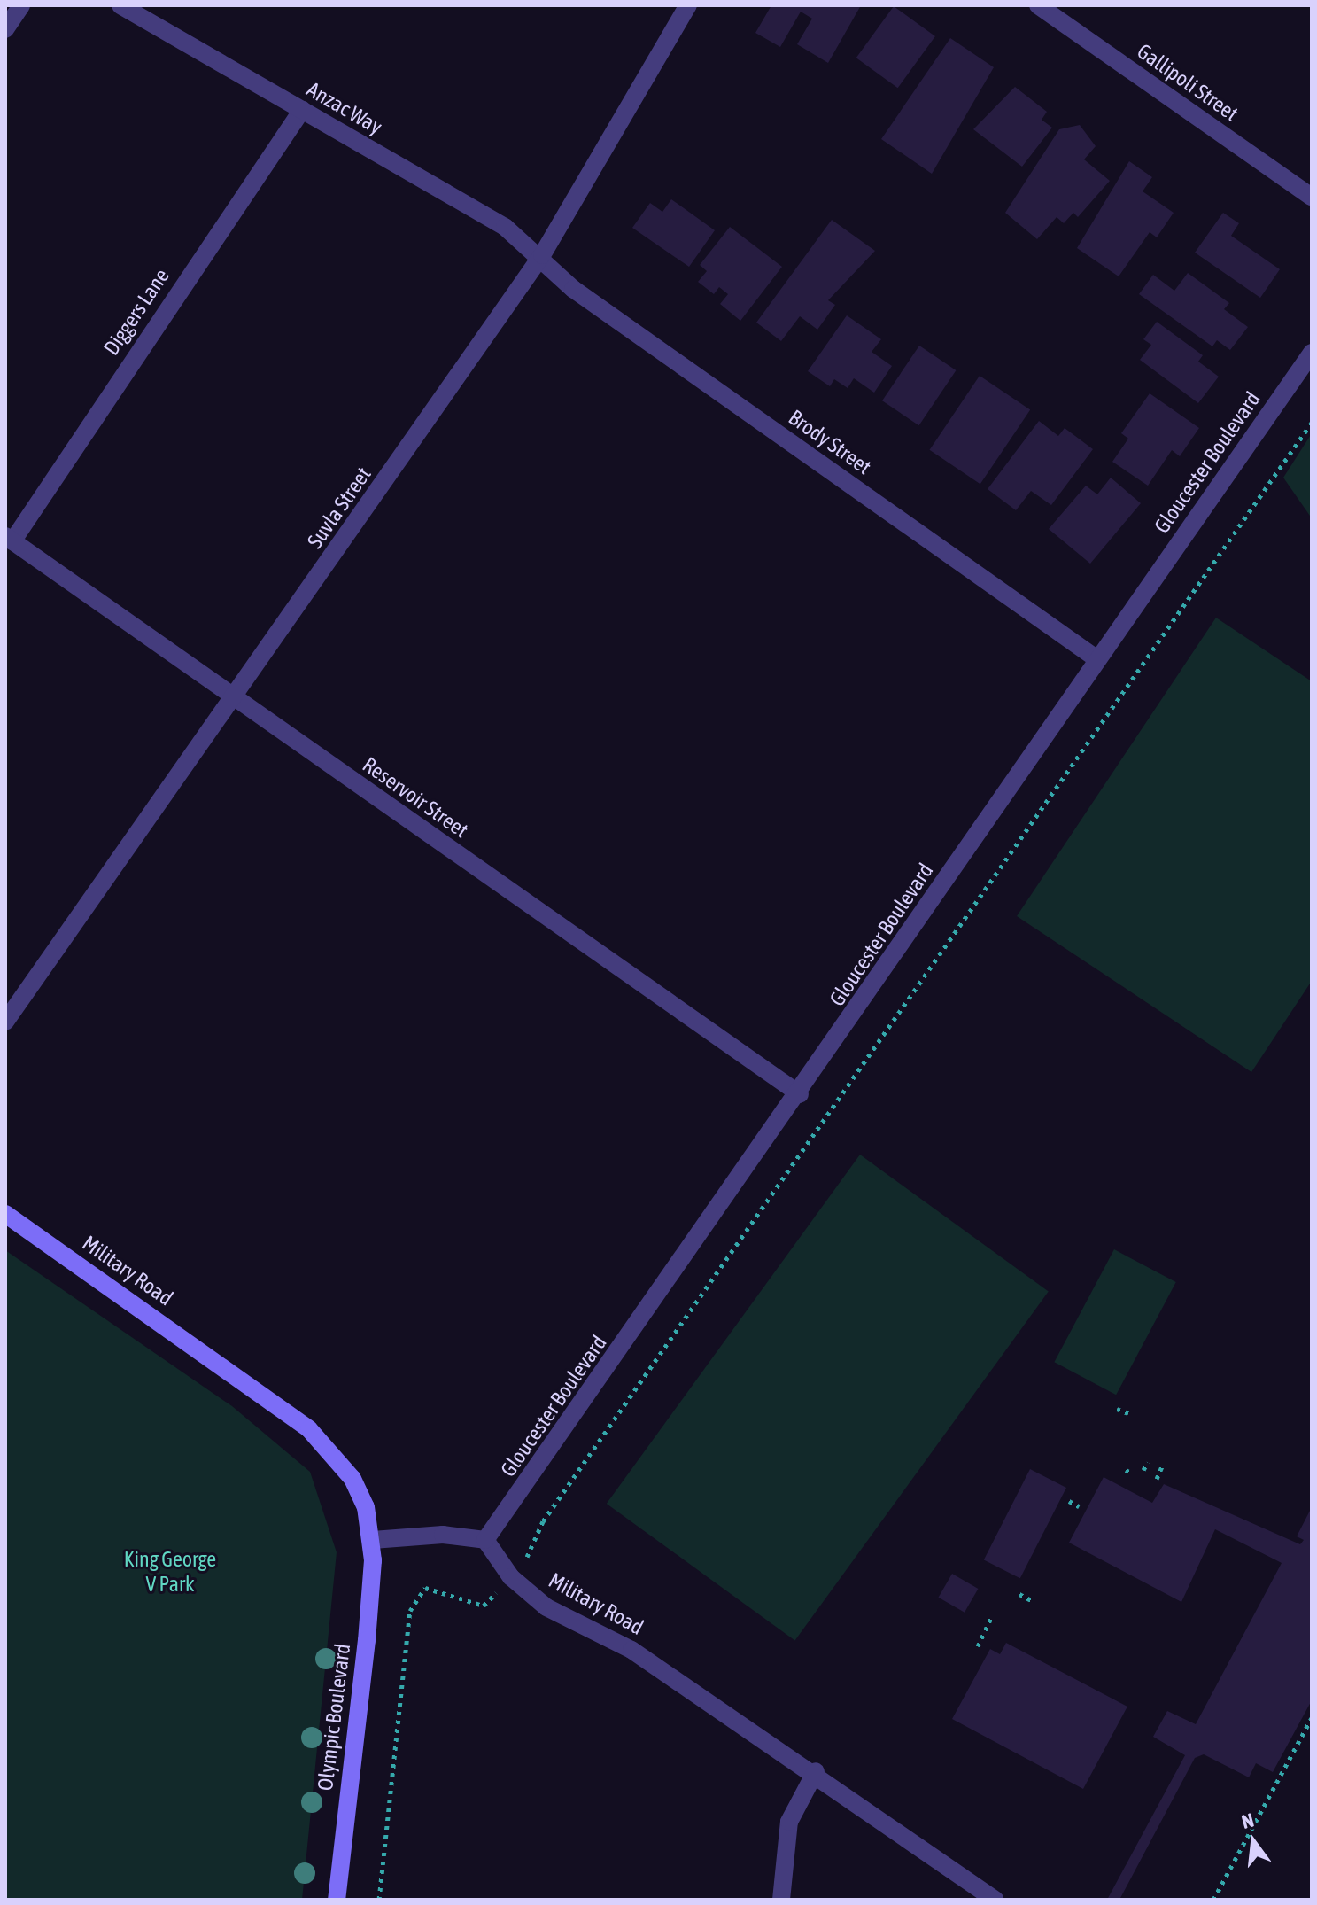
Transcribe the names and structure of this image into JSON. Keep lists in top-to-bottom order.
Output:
{
  "streets": {
    "main road": ["Military Road", "Olympic Boulevard"],
    "street": [
      "Gallipoli Street",
      "Anzac Way",
      "Diggers Lane",
      "Brody Street",
      "Gloucester Boulevard",
      "Suvla Street",
      "Reservoir Street"
    ]
  },
  "crossings": [
    ["Anzac Way", "Diggers Lane"],
    ["Anzac Way", "Brody Street"],
    ["Anzac Way", "Suvla Street"],
    ["Diggers Lane", "Reservoir Street"],
    ["Brody Street", "Gloucester Boulevard"],
    ["Brody Street", "Suvla Street"],
    ["Gloucester Boulevard", "Reservoir Street"],
    ["Gloucester Boulevard", "Military Road"],
    ["Suvla Street", "Reservoir Street"],
    ["Military Road", "Olympic Boulevard"]
  ],
  "parks": ["King George V Park"],
  "north": "top"
}
